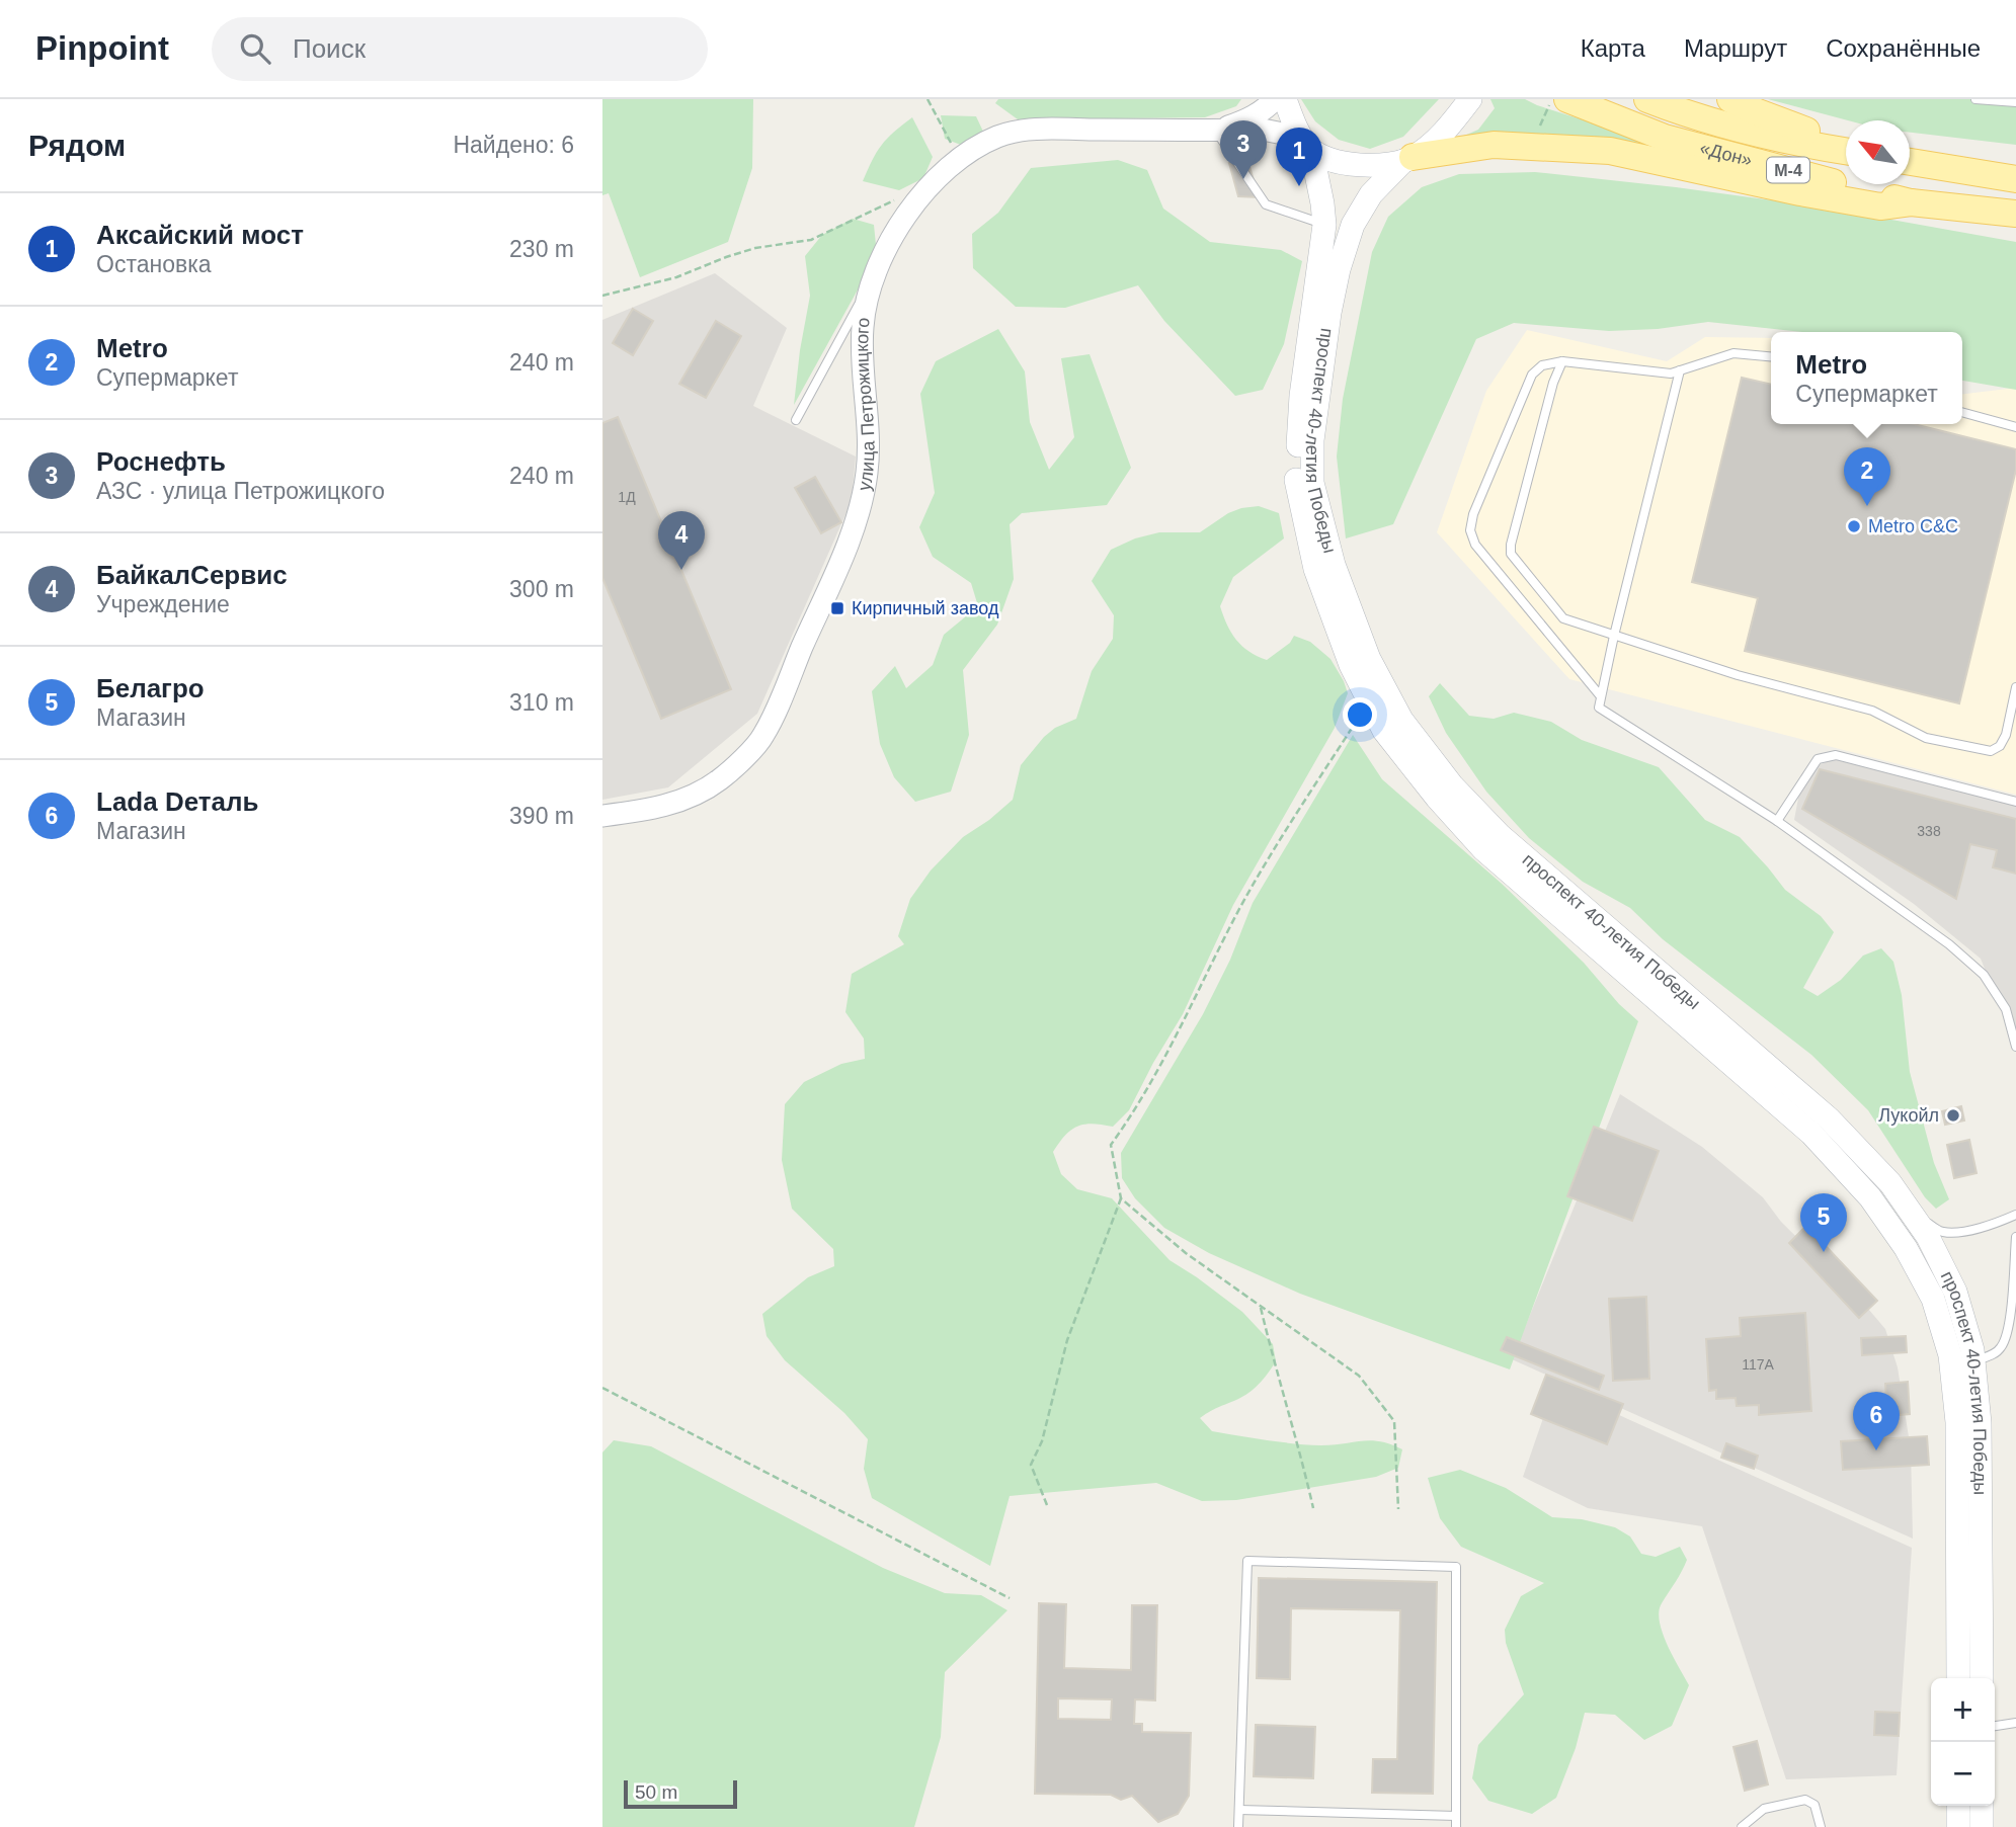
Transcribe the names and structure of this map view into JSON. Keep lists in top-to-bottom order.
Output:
{
  "streets": {
    "main road": ["«Дон»", "М-4", "проспект 40-летия Победы"],
    "street": ["улица Петрожицкого"]
  },
  "crossings": [
    ["улица Петрожицкого", "проспект 40-летия Победы"]
  ],
  "places": {
    "other": ["Metro C&C", "Лукойл"],
    "transit": ["Кирпичный завод"]
  },
  "house_numbers": ["1Д", "338", "117А"],
  "scale_bar": "50 m",
  "north": "top left",
  "page": {
    "header": "Pinpoint",
    "search": "Поиск",
    "nav": ["Карта", "Маршрут", "Сохранённые"],
    "heading": ["Рядом", "Найдено: 6"],
    "pins": [
      "3",
      "1",
      "2",
      "4",
      "5",
      "6"
    ],
    "list": [
      {
        "mark": "1",
        "name": "Аксайский мост",
        "note": "Остановка",
        "value": "230 m"
      },
      {
        "mark": "2",
        "name": "Metro",
        "note": "Супермаркет",
        "value": "240 m"
      },
      {
        "mark": "3",
        "name": "Роснефть",
        "note": "АЗС · улица Петрожицкого",
        "value": "240 m"
      },
      {
        "mark": "4",
        "name": "БайкалСервис",
        "note": "Учреждение",
        "value": "300 m"
      },
      {
        "mark": "5",
        "name": "Белагро",
        "note": "Магазин",
        "value": "310 m"
      },
      {
        "mark": "6",
        "name": "Lada Dеталь",
        "note": "Магазин",
        "value": "390 m"
      }
    ],
    "popup": ["Metro", "Супермаркет"],
    "map_buttons": ["+", "−"],
    "scale": "50 m"
  }
}
